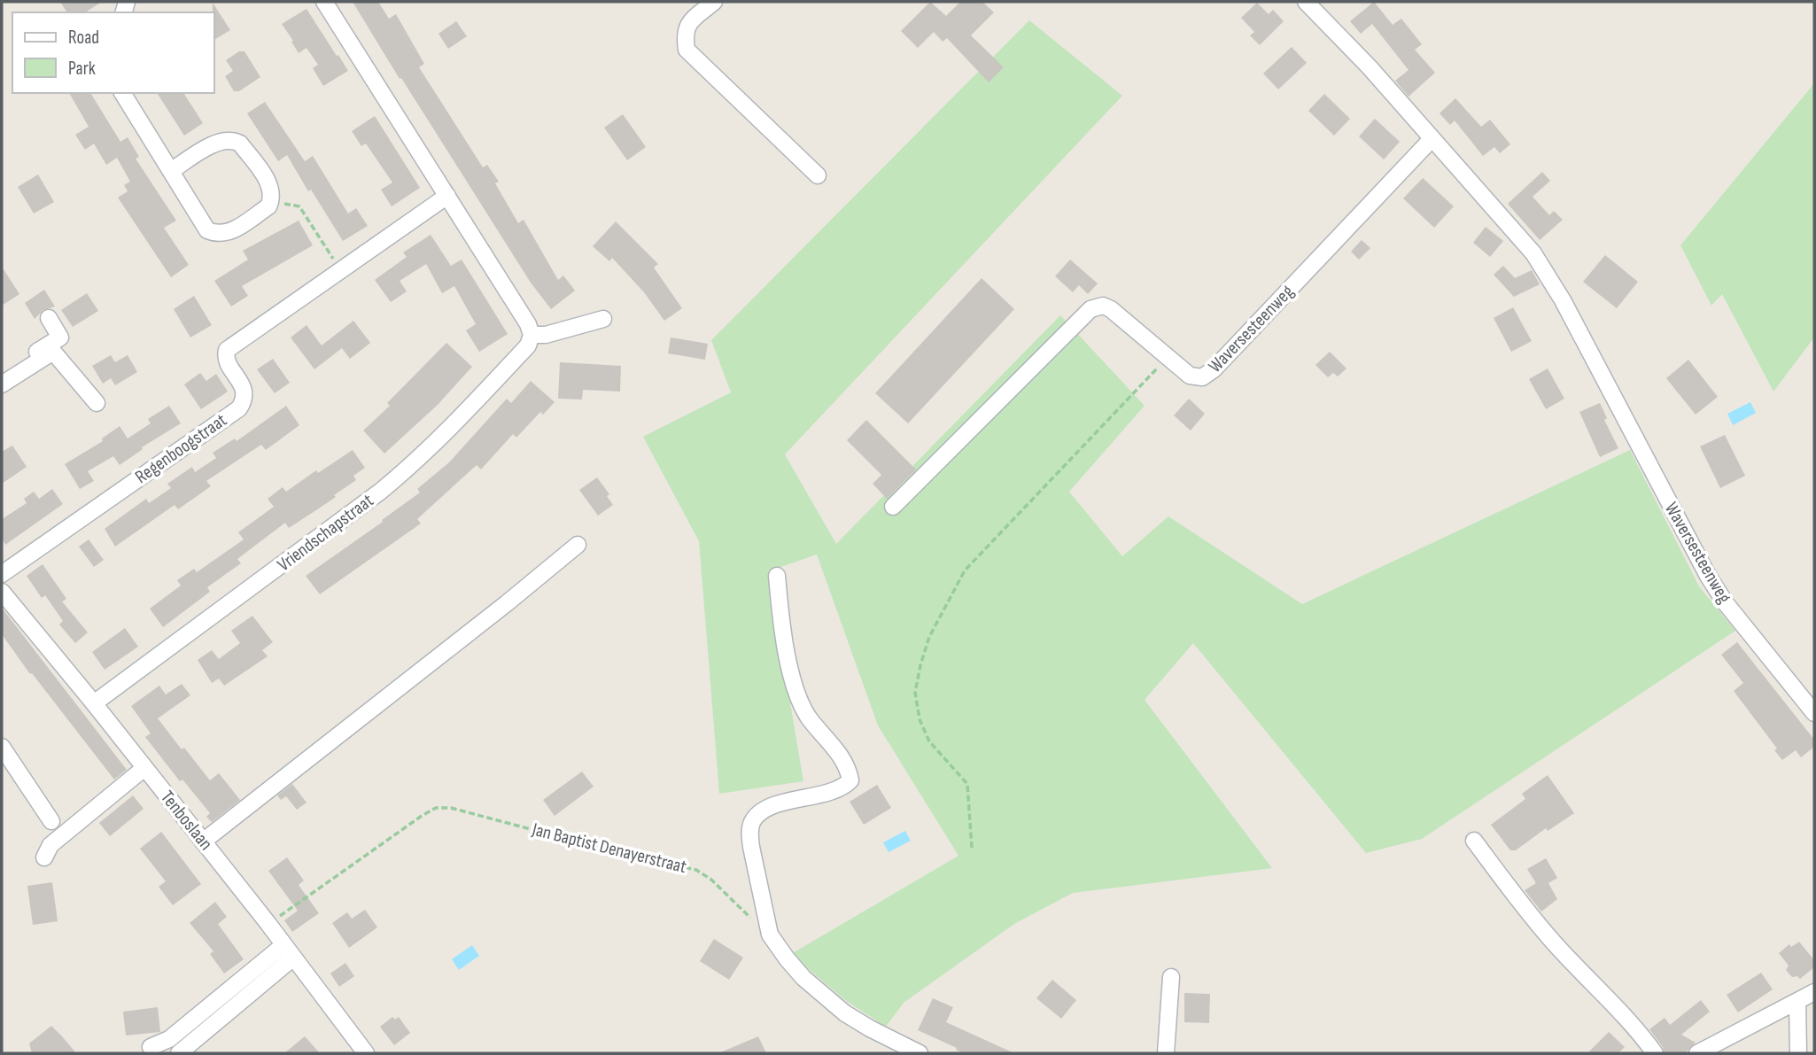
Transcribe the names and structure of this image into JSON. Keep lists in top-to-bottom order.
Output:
{
  "streets": {
    "street": [
      "Waversesteenweg",
      "Regenboogstraat",
      "Vriendschapstraat",
      "Tenboslaan"
    ],
    "path": ["Jan Baptist Denayerstraat"]
  },
  "crossings": [
    ["Vriendschapstraat", "Tenboslaan"],
    ["Tenboslaan", "Jan Baptist Denayerstraat"]
  ],
  "legend": ["Road", "Park"]
}
